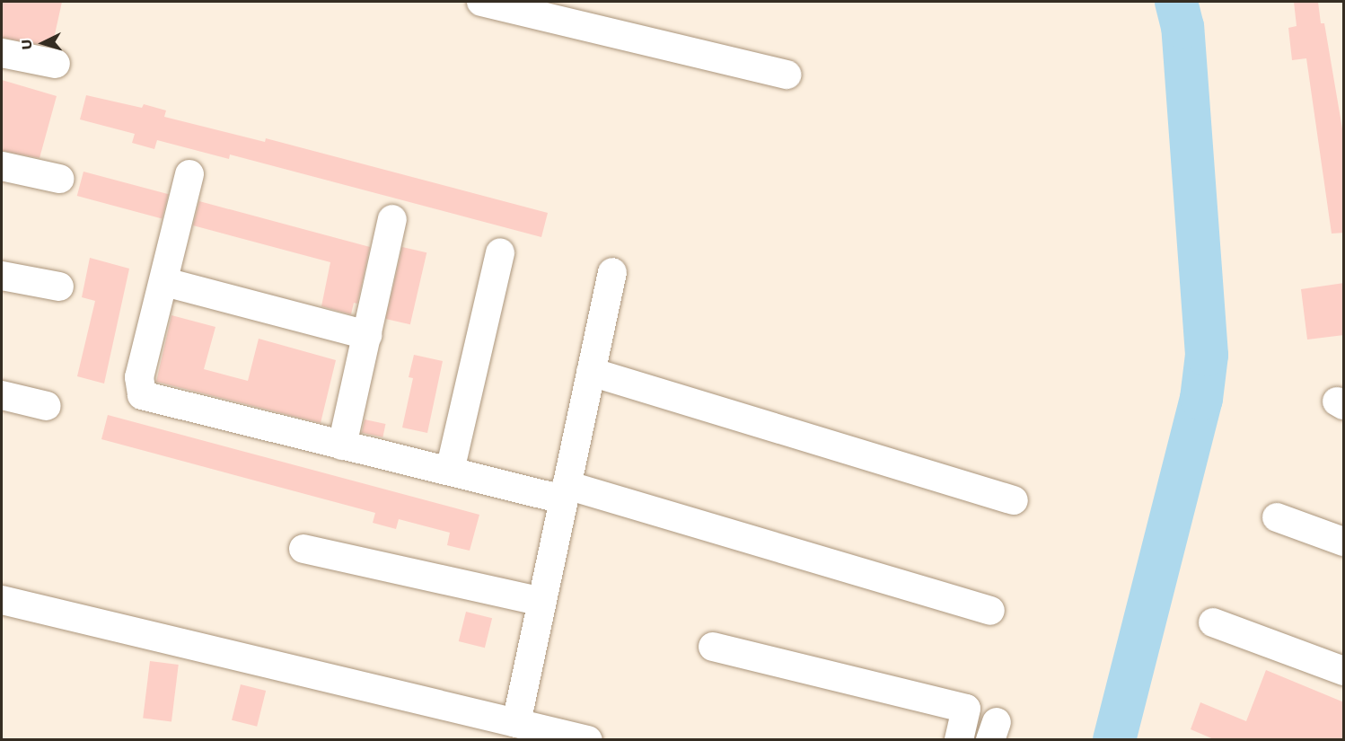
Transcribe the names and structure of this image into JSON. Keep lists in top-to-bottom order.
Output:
{
  "north": "left"
}
